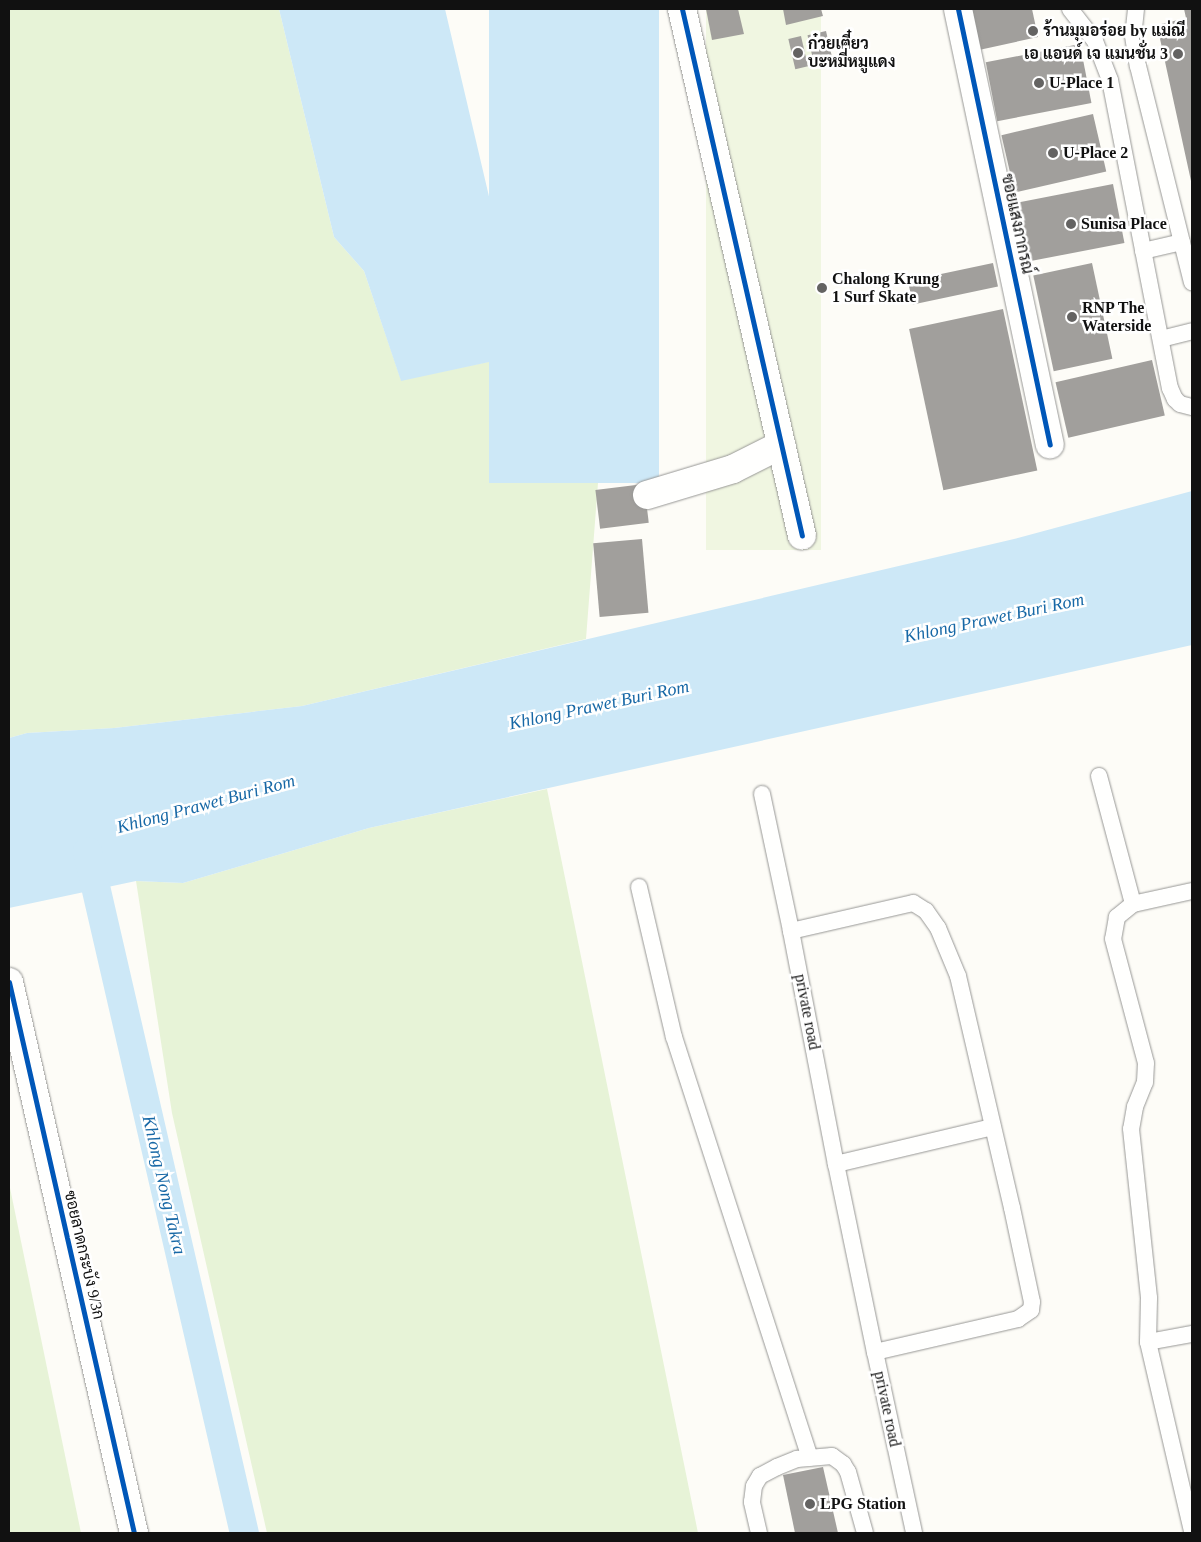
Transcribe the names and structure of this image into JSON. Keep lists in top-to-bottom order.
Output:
{
  "streets": {
    "street": ["ซอยแสงภากรณ์", "ซอยลาดกระบัง 9/3ก"],
    "lane": ["private road"]
  },
  "water": ["Khlong Prawet Buri Rom", "Khlong Nong Takra"],
  "places": [
    "ร้านมุมอร่อย by แม่ณี",
    "ก๋วยเตี๋ยว บะหมี่หมูแดง",
    "เอ แอนด์ เจ แมนชั่น 3",
    "U-Place 1",
    "U-Place 2",
    "Sunisa Place",
    "Chalong Krung 1 Surf Skate",
    "RNP The Waterside",
    "LPG Station"
  ]
}
